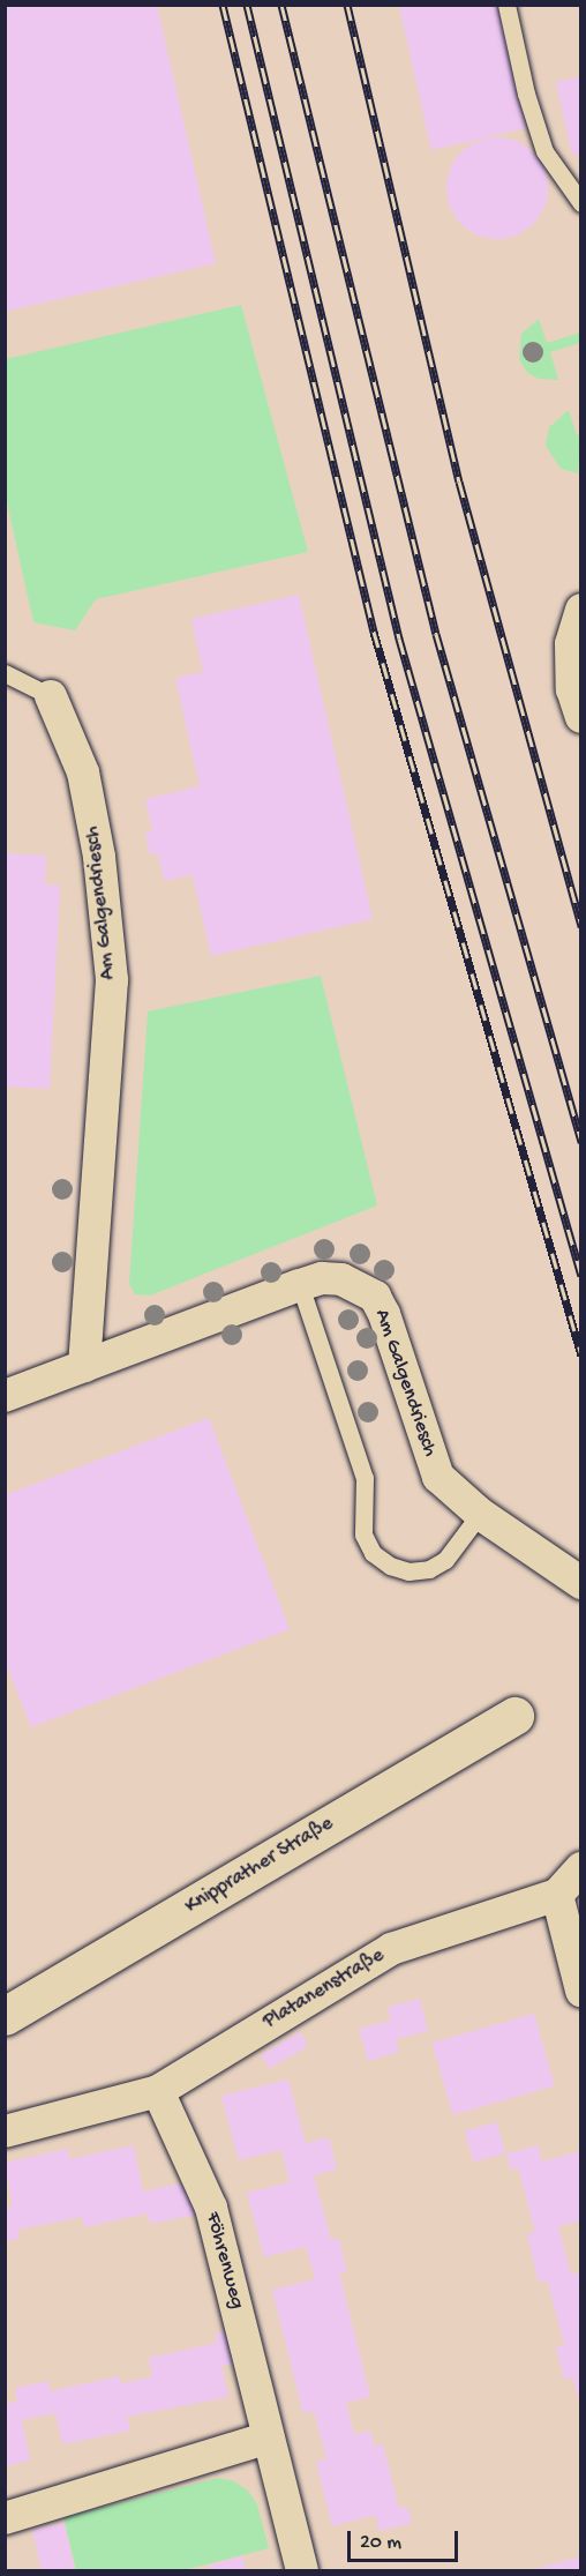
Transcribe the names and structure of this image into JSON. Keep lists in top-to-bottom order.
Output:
{
  "streets": {
    "main road": ["Knipprather Straße"],
    "street": ["Am Galgendriesch", "Platanenstraße", "Föhrenweg"]
  },
  "crossings": [
    ["Platanenstraße", "Föhrenweg"]
  ],
  "scale_bar": "20 m"
}
